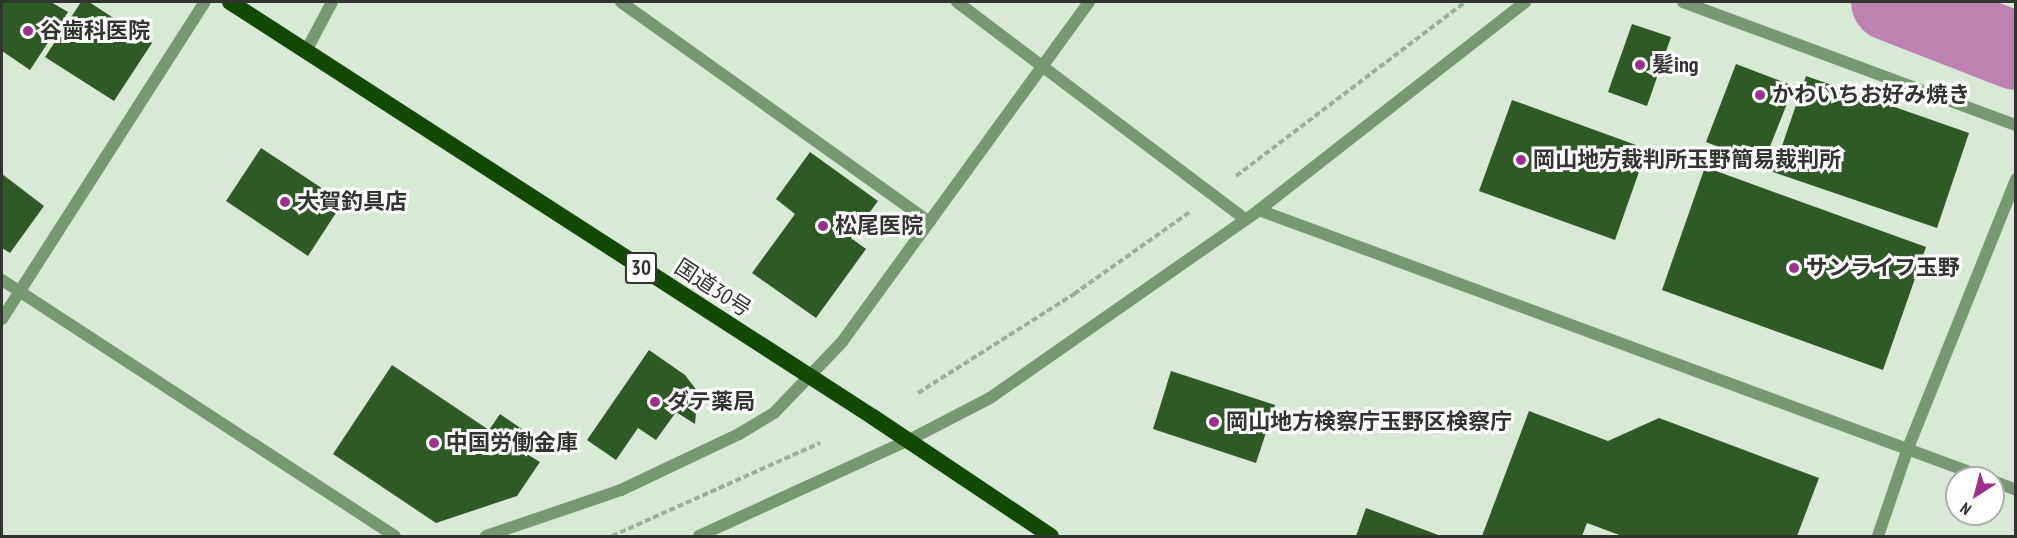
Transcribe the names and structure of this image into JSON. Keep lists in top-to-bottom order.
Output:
{
  "streets": {
    "highway": ["30", "国道30号"]
  },
  "places": [
    "谷歯科医院",
    "髪ing",
    "かわいちお好み焼き",
    "岡山地方裁判所玉野簡易裁判所",
    "大賀釣具店",
    "松尾医院",
    "サンライフ玉野",
    "ダテ薬局",
    "岡山地方検察庁玉野区検察庁",
    "中国労働金庫"
  ],
  "north": "bottom left"
}
